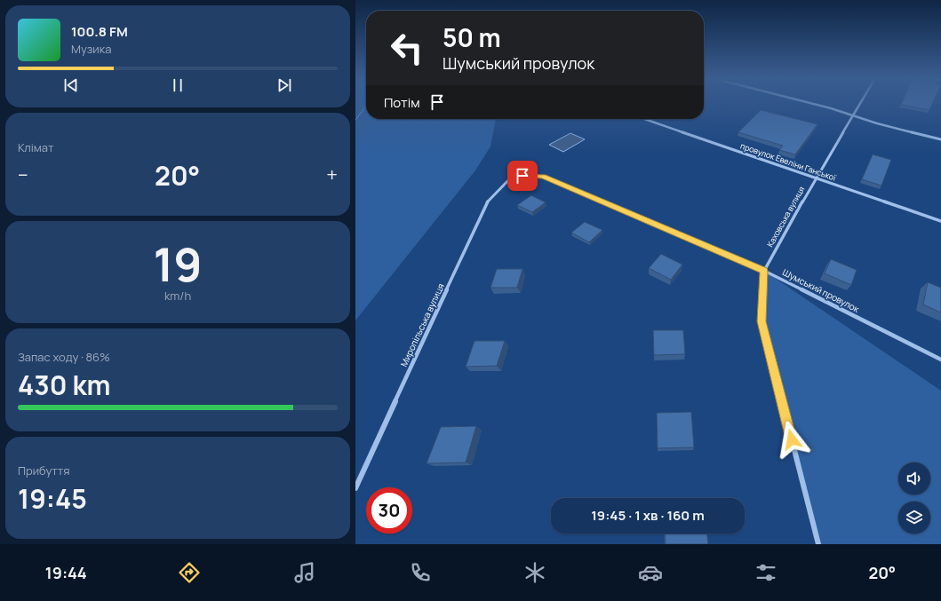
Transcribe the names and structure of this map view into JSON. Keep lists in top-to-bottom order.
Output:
{
  "streets": {
    "street": [
      "провулок Евеліни Ганської",
      "Каховська вулиця",
      "Шумський провулок",
      "Миропільська вулиця"
    ]
  },
  "crossings": [
    ["провулок Евеліни Ганської", "Каховська вулиця"],
    ["Каховська вулиця", "Шумський провулок"],
    ["Шумський провулок", "Миропільська вулиця"]
  ],
  "page": {
    "turn": ["50 m", "Шумський провулок"],
    "song": ["100.8 FM", "Музика"],
    "then": "Потім",
    "tile": [
      "Клімат",
      ["19", "km/h"],
      ["Запас ходу · 86%", "430 km"],
      ["Прибуття", "19:45"]
    ],
    "heat": ["−", "20°", "+"],
    "limit": "30",
    "trip": "19:45 · 1 хв · 160 m",
    "tabs": ["19:44", "20°"]
  }
}
